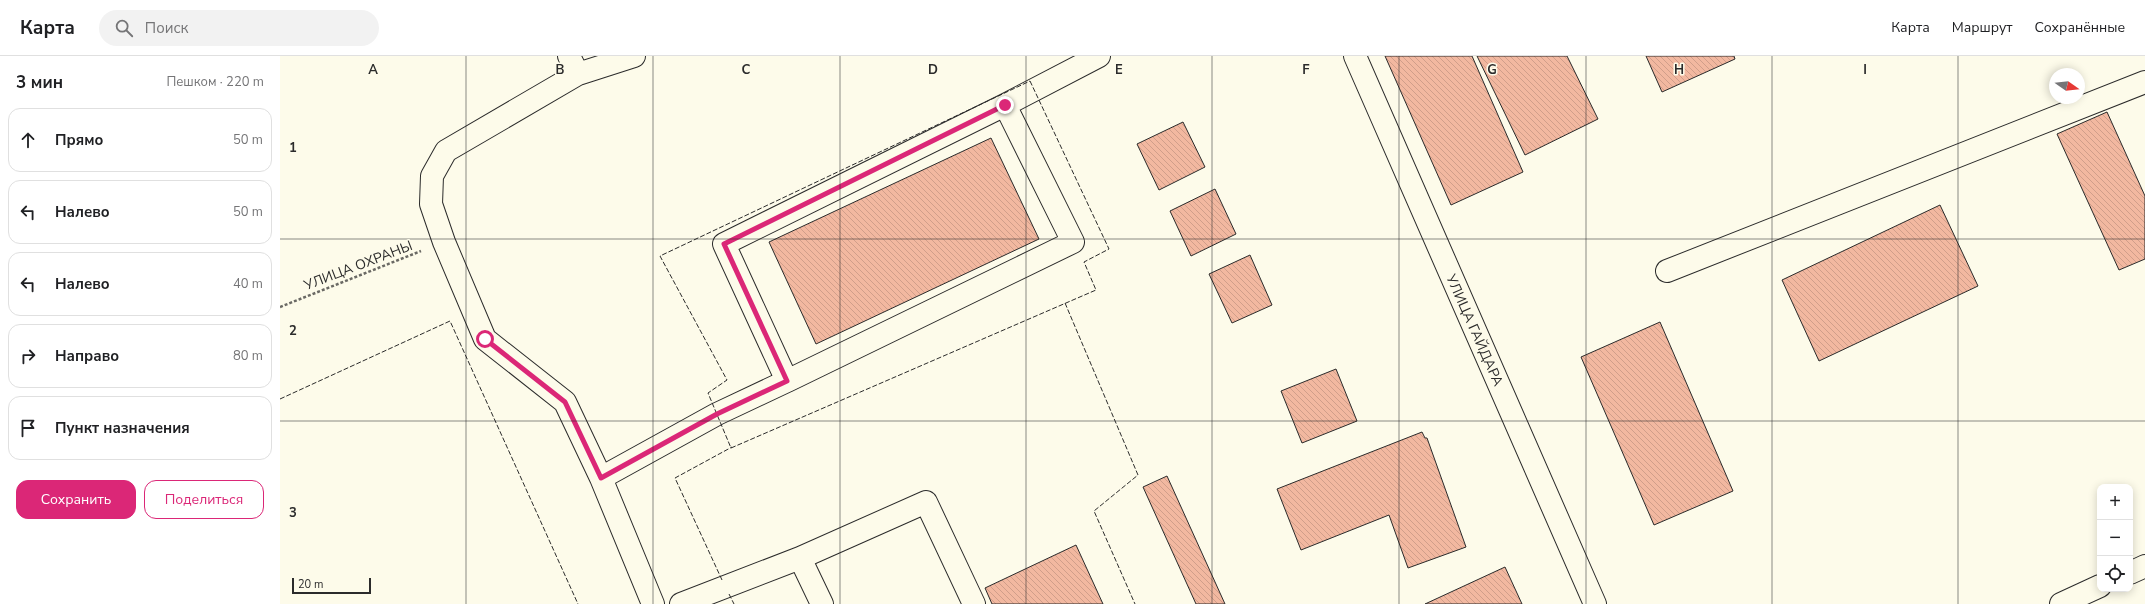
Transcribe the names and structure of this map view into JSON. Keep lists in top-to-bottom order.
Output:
{
  "streets": {
    "street": ["УЛИЦА ГАЙДАРА"],
    "path": ["УЛИЦА ОХРАНЫ"]
  },
  "scale_bar": "20 m",
  "north": "right",
  "page": {
    "header": "Карта",
    "search": "Поиск",
    "nav": ["Карта", "Маршрут", "Сохранённые"],
    "heading": ["3 мин", "Пешком · 220 m"],
    "list": [
      ["Прямо", "50 m"],
      ["Налево", "50 m"],
      ["Налево", "40 m"],
      ["Направо", "80 m"],
      "Пункт назначения"
    ],
    "buttons": ["Сохранить", "Поделиться"],
    "map_buttons": ["+", "−"],
    "scale": "20 m"
  },
  "grid": {
    "columns": [
      "A",
      "B",
      "C",
      "D",
      "E",
      "F",
      "G",
      "H",
      "I"
    ],
    "rows": ["1", "2", "3"]
  }
}
